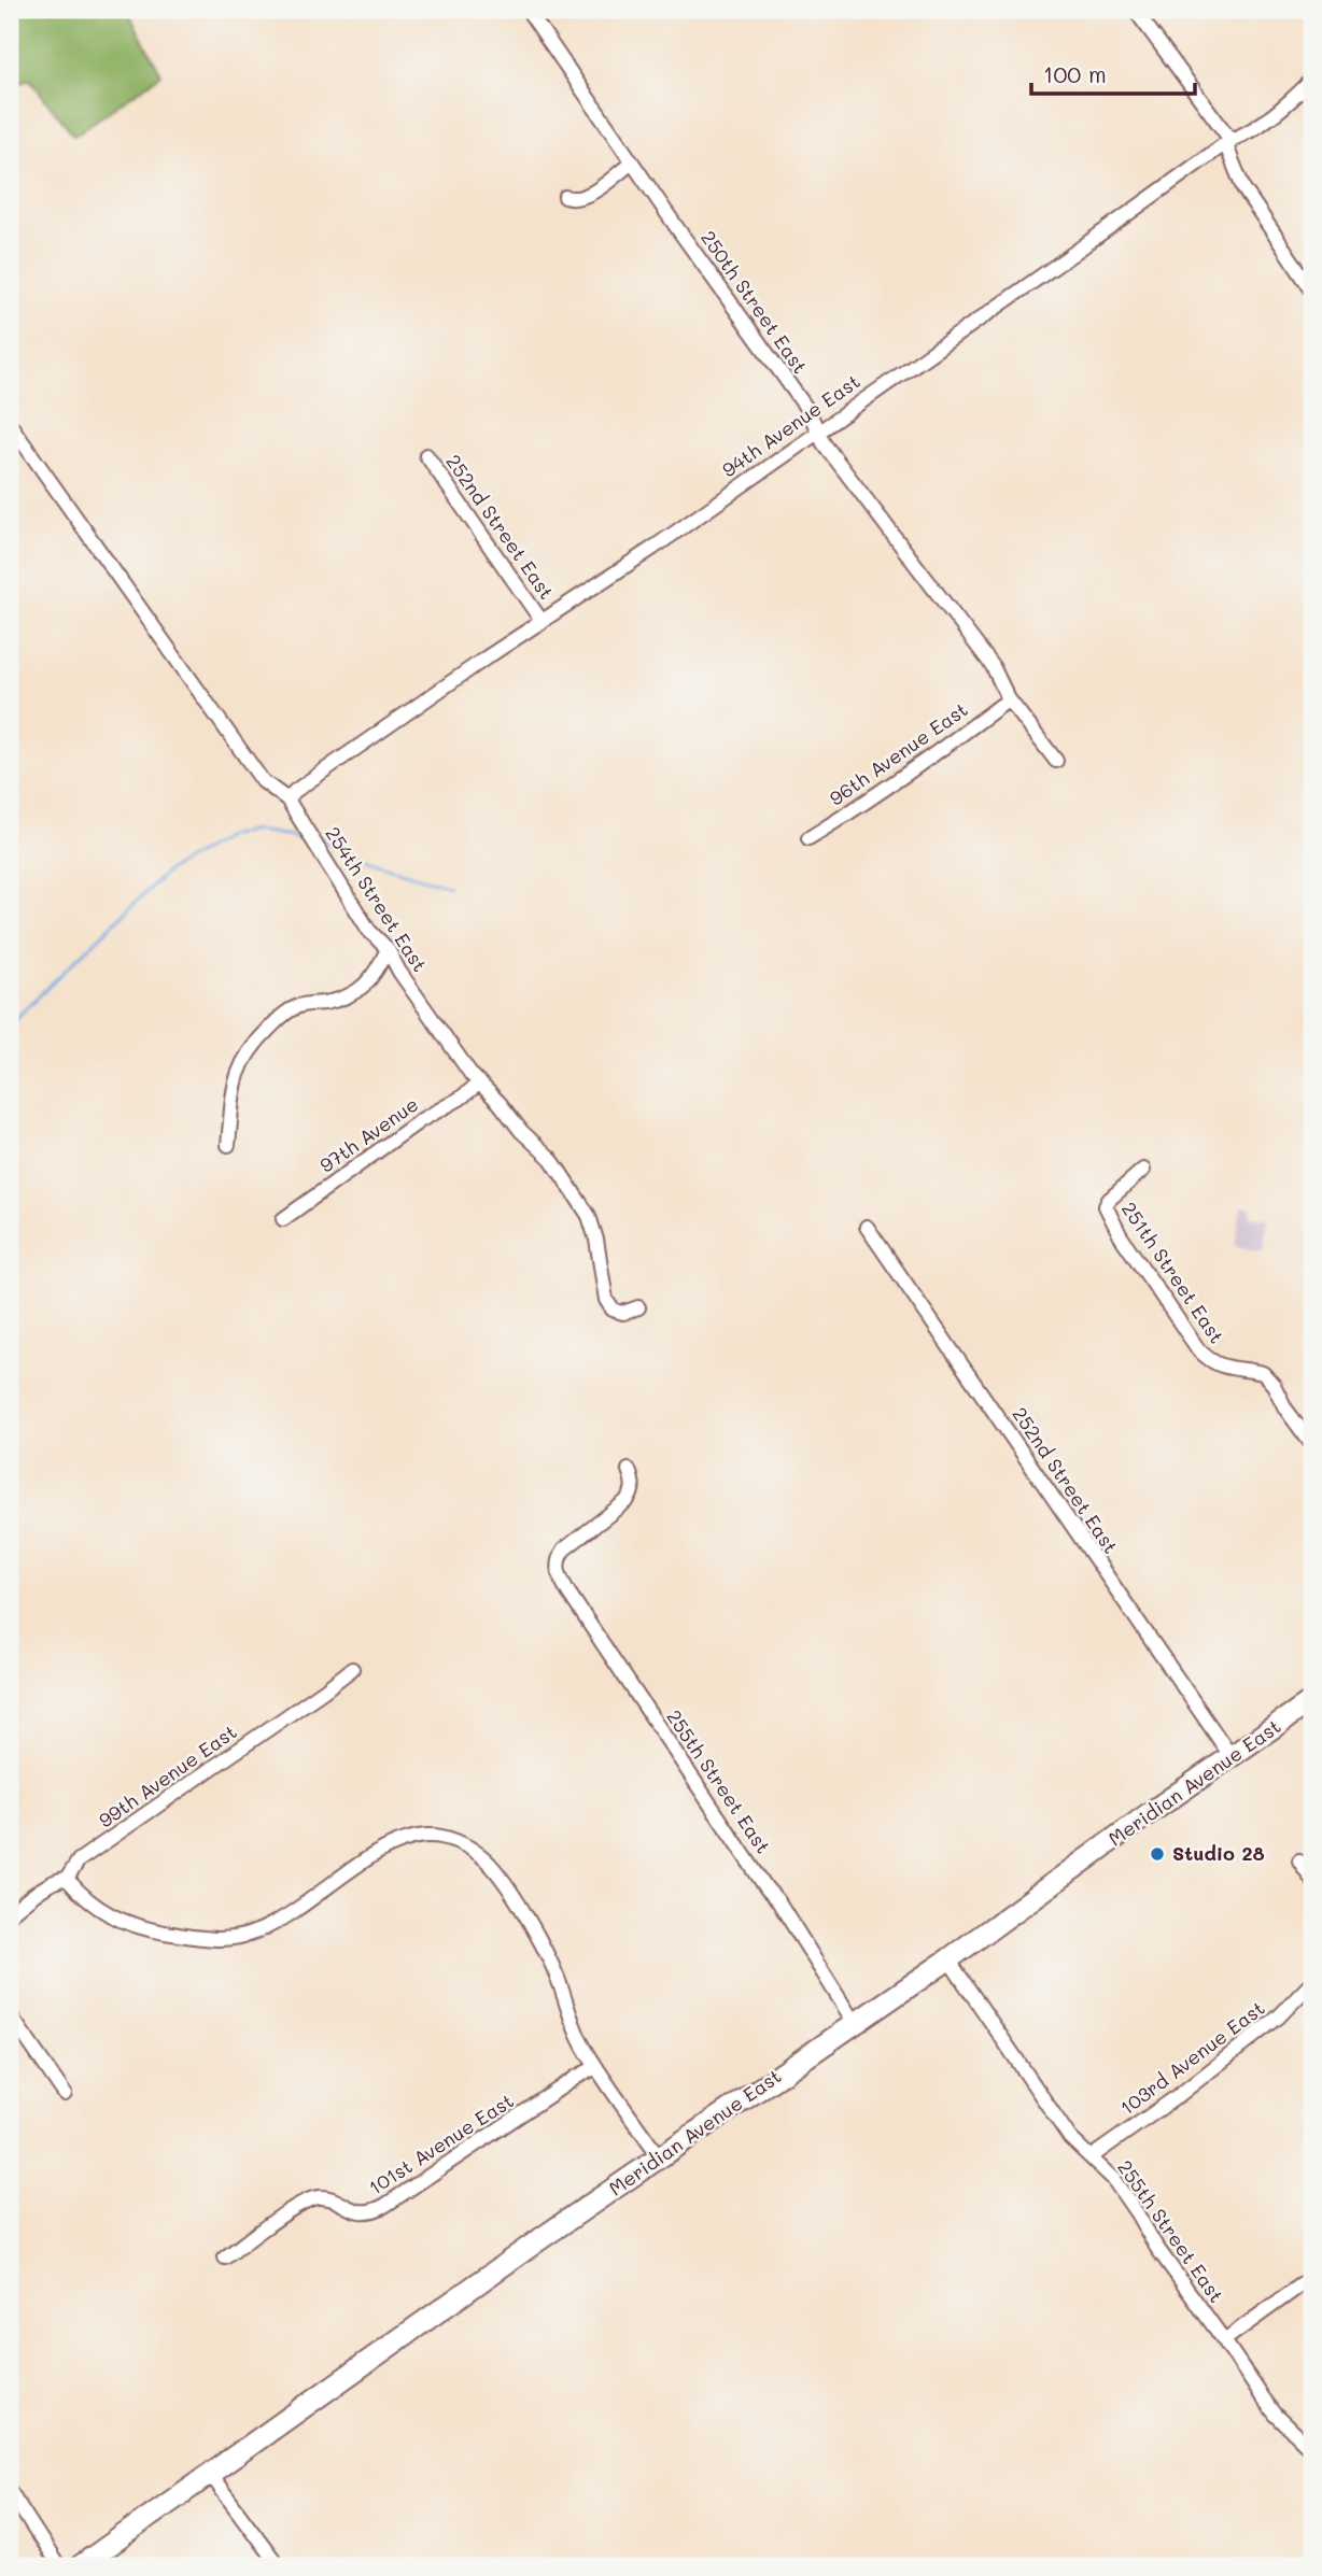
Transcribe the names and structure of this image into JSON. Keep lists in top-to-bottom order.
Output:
{
  "streets": {
    "main road": ["Meridian Avenue East"],
    "street": [
      "250th Street East",
      "94th Avenue East",
      "252nd Street East",
      "96th Avenue East",
      "254th Street East",
      "97th Avenue",
      "251th Street East",
      "99th Avenue East",
      "255th Street East",
      "103rd Avenue East",
      "101st Avenue East"
    ]
  },
  "crossings": [
    ["250th Street East", "94th Avenue East"],
    ["250th Street East", "96th Avenue East"],
    ["94th Avenue East", "252nd Street East"],
    ["94th Avenue East", "254th Street East"],
    ["252nd Street East", "Meridian Avenue East"],
    ["254th Street East", "97th Avenue"],
    ["255th Street East", "Meridian Avenue East"],
    ["255th Street East", "103rd Avenue East"]
  ],
  "places": ["Studio 28"],
  "scale_bar": "100 m"
}
